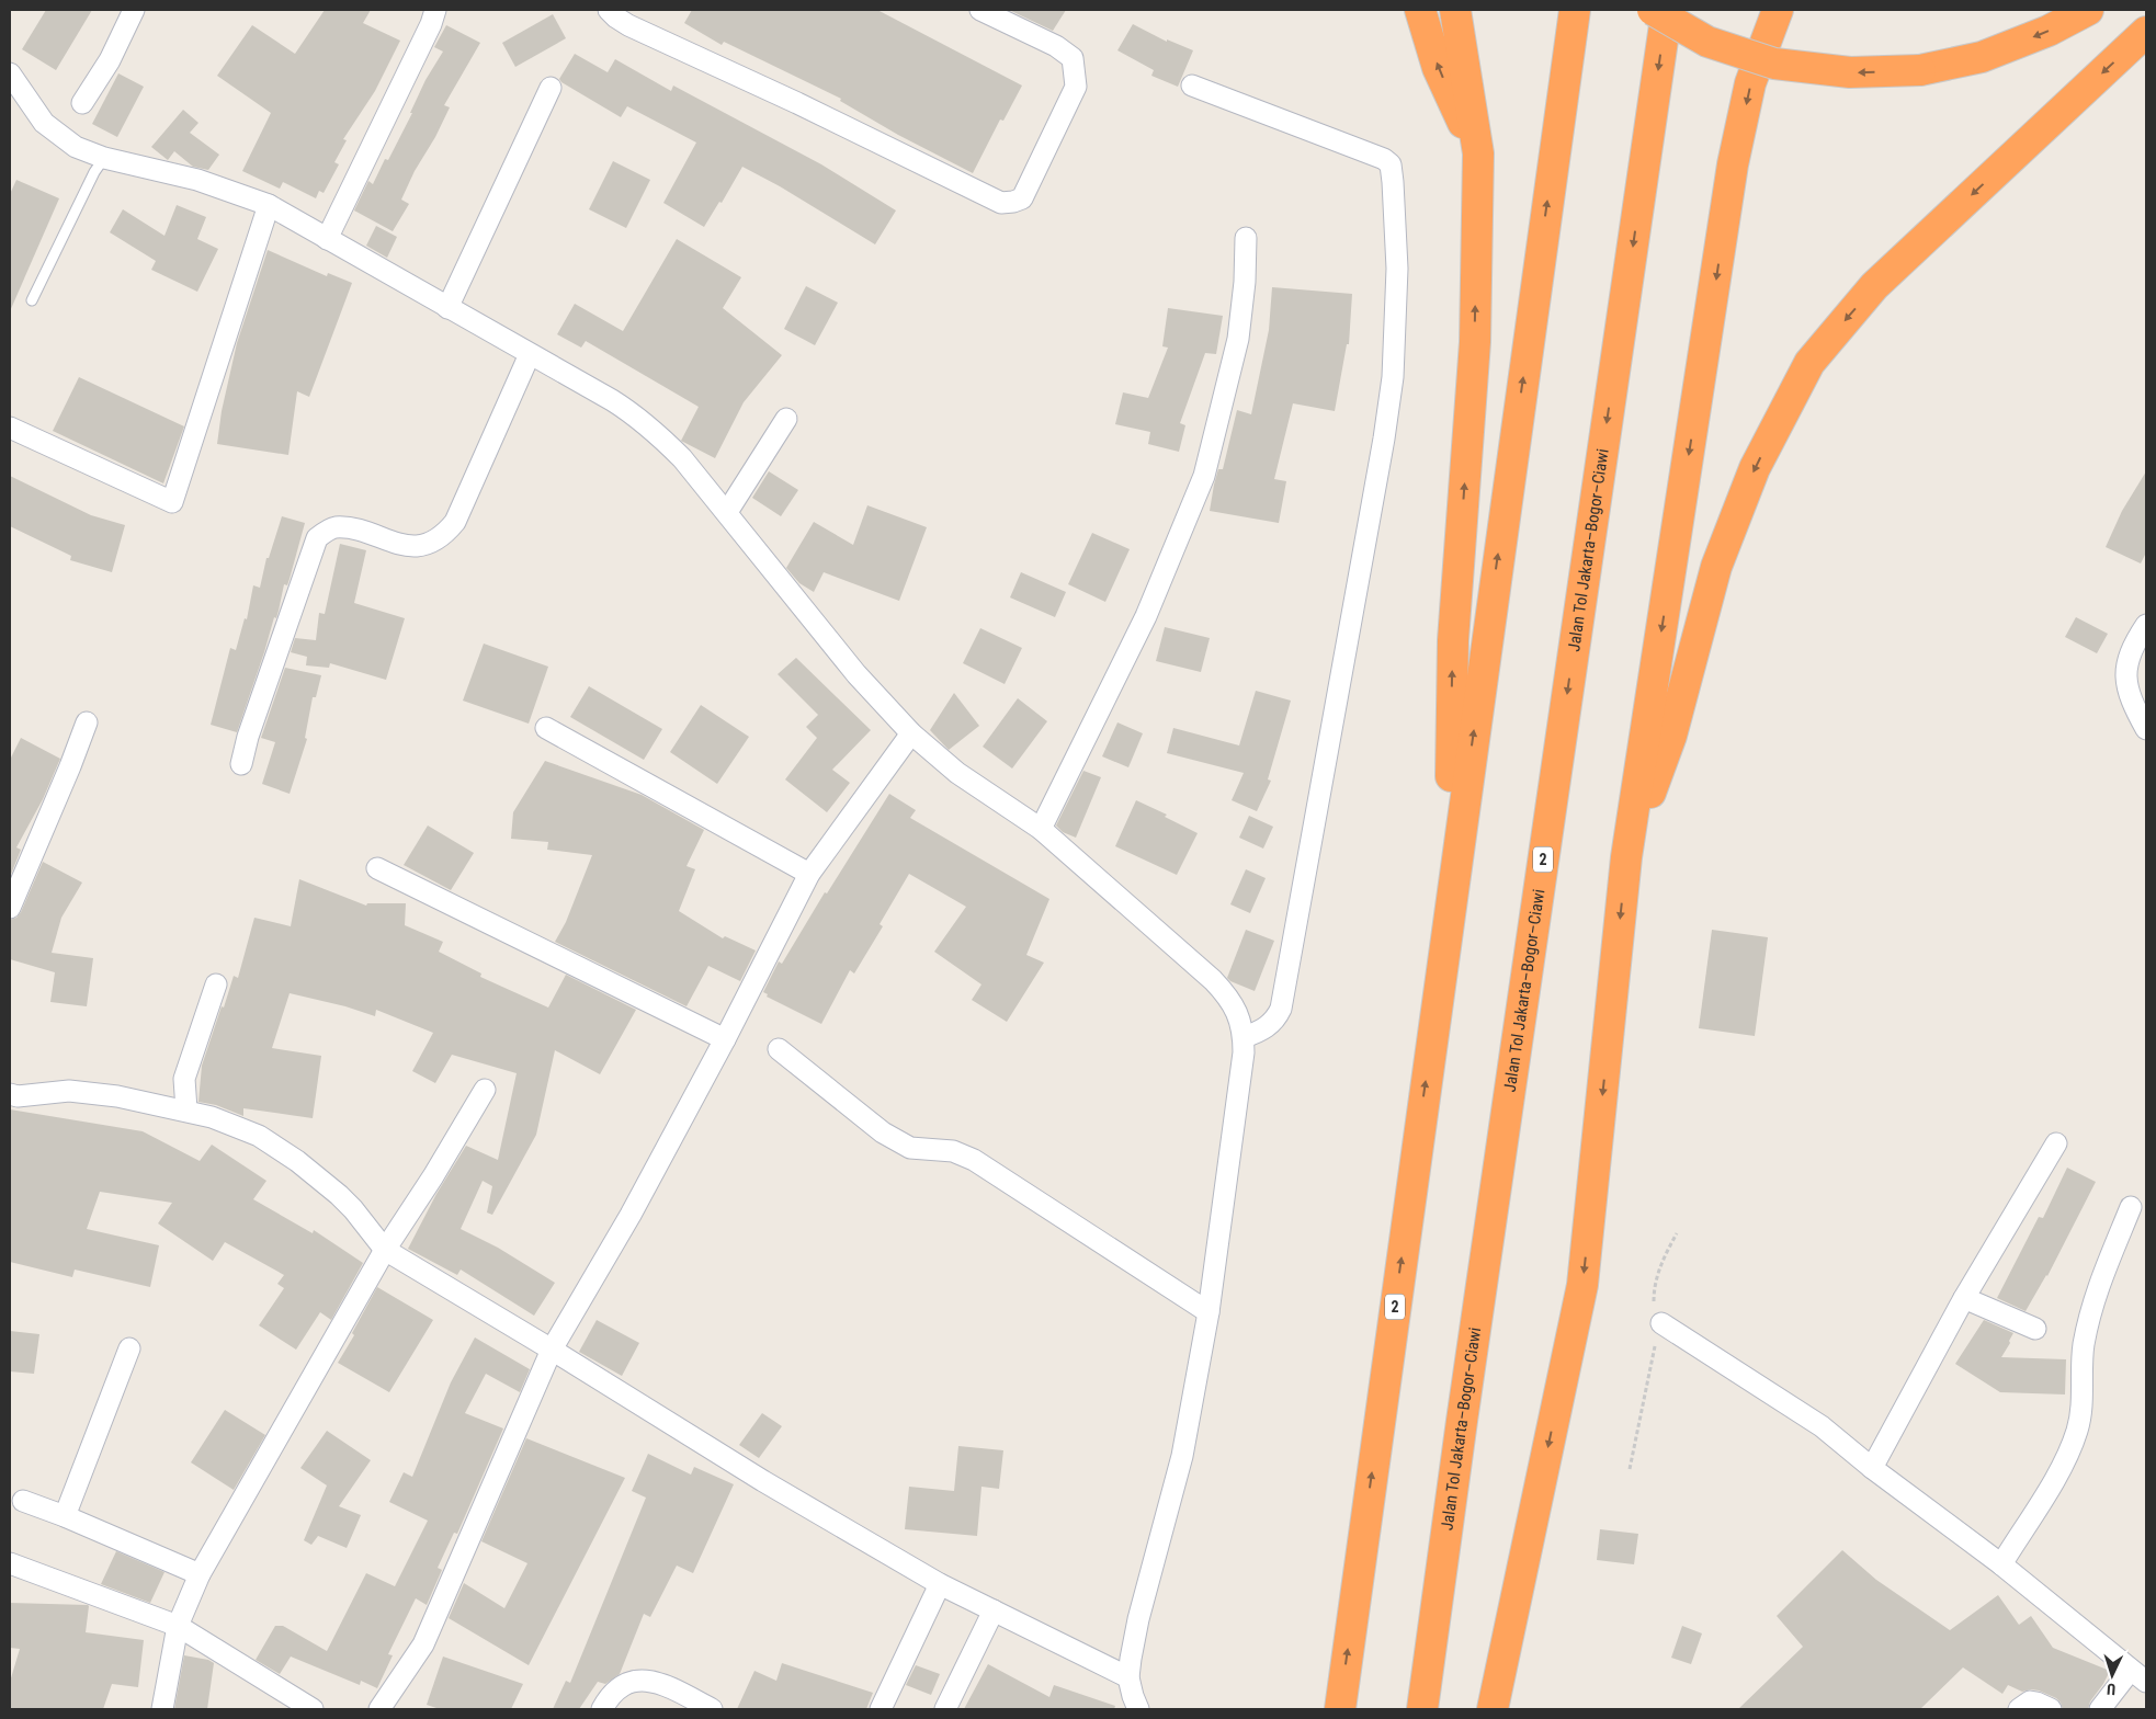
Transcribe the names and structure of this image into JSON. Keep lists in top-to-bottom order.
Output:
{
  "streets": {
    "highway": ["Jalan Tol Jakarta–Bogor–Ciawi", "2"]
  },
  "north": "bottom"
}
